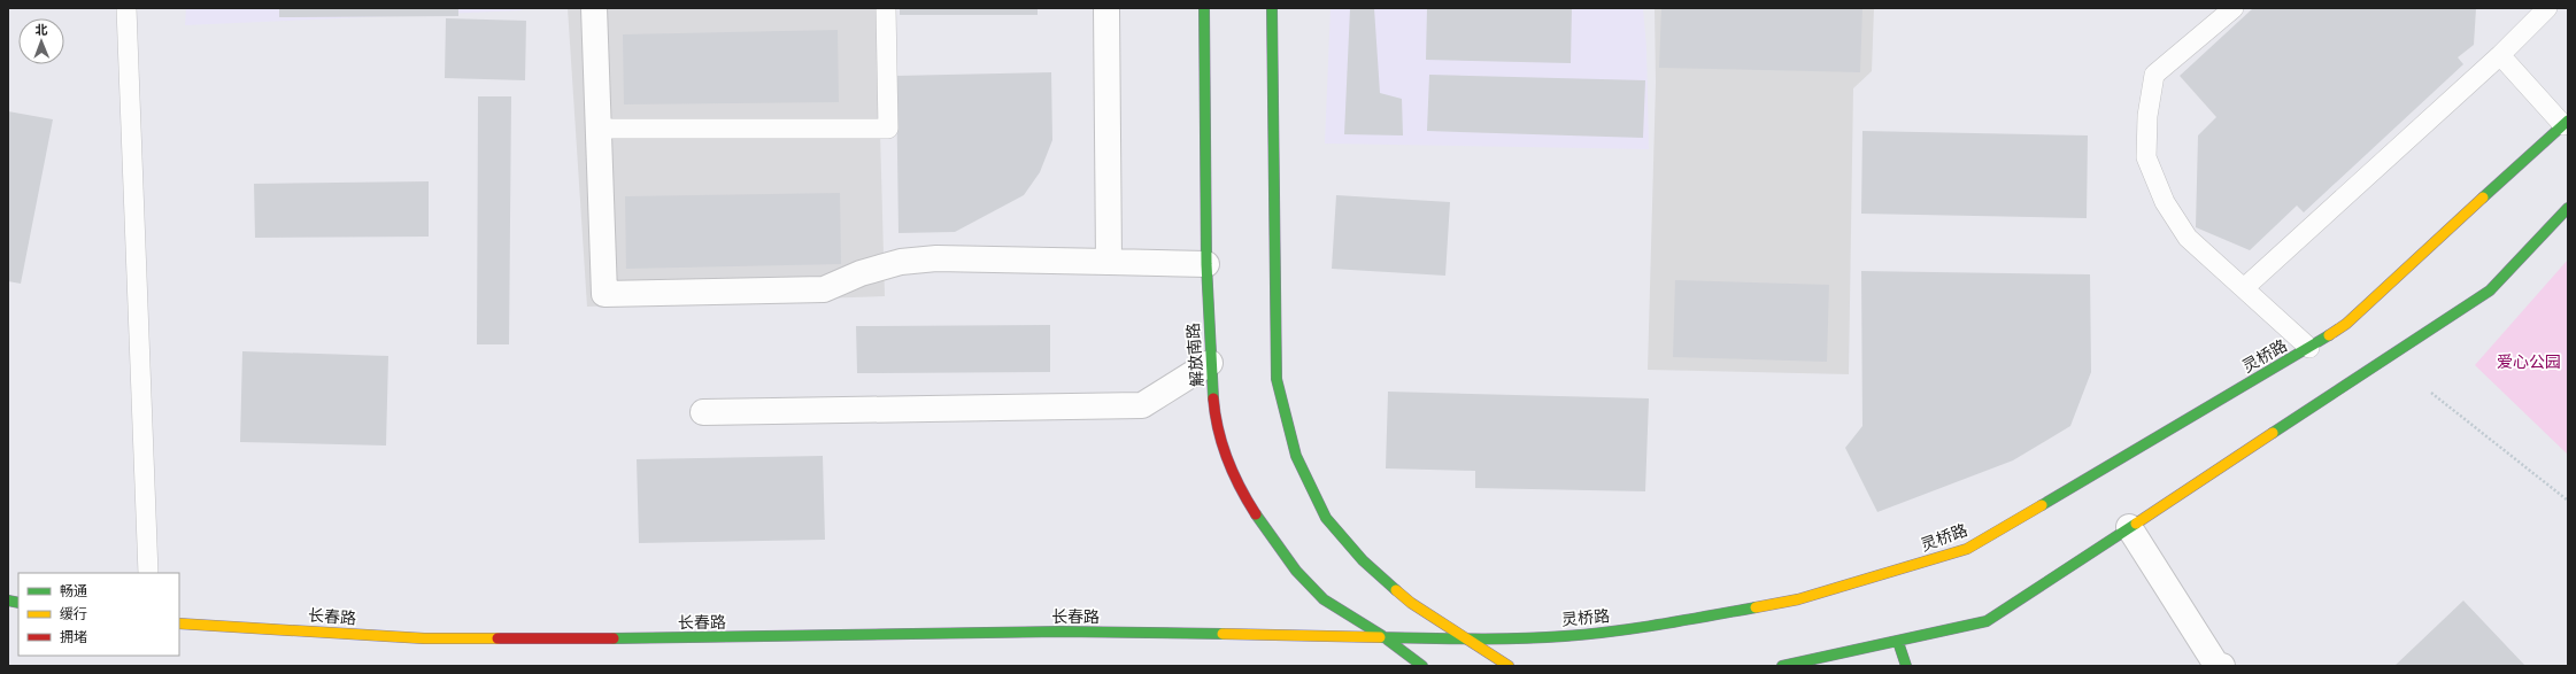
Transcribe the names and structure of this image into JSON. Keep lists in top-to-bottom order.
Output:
{
  "streets": {
    "main road": ["解放南路", "灵桥路", "长春路"]
  },
  "crossings": [
    ["解放南路", "灵桥路"],
    ["灵桥路", "长春路"]
  ],
  "parks": ["爱心公园"],
  "legend": ["畅通", "缓行", "拥堵"],
  "north": "top"
}
